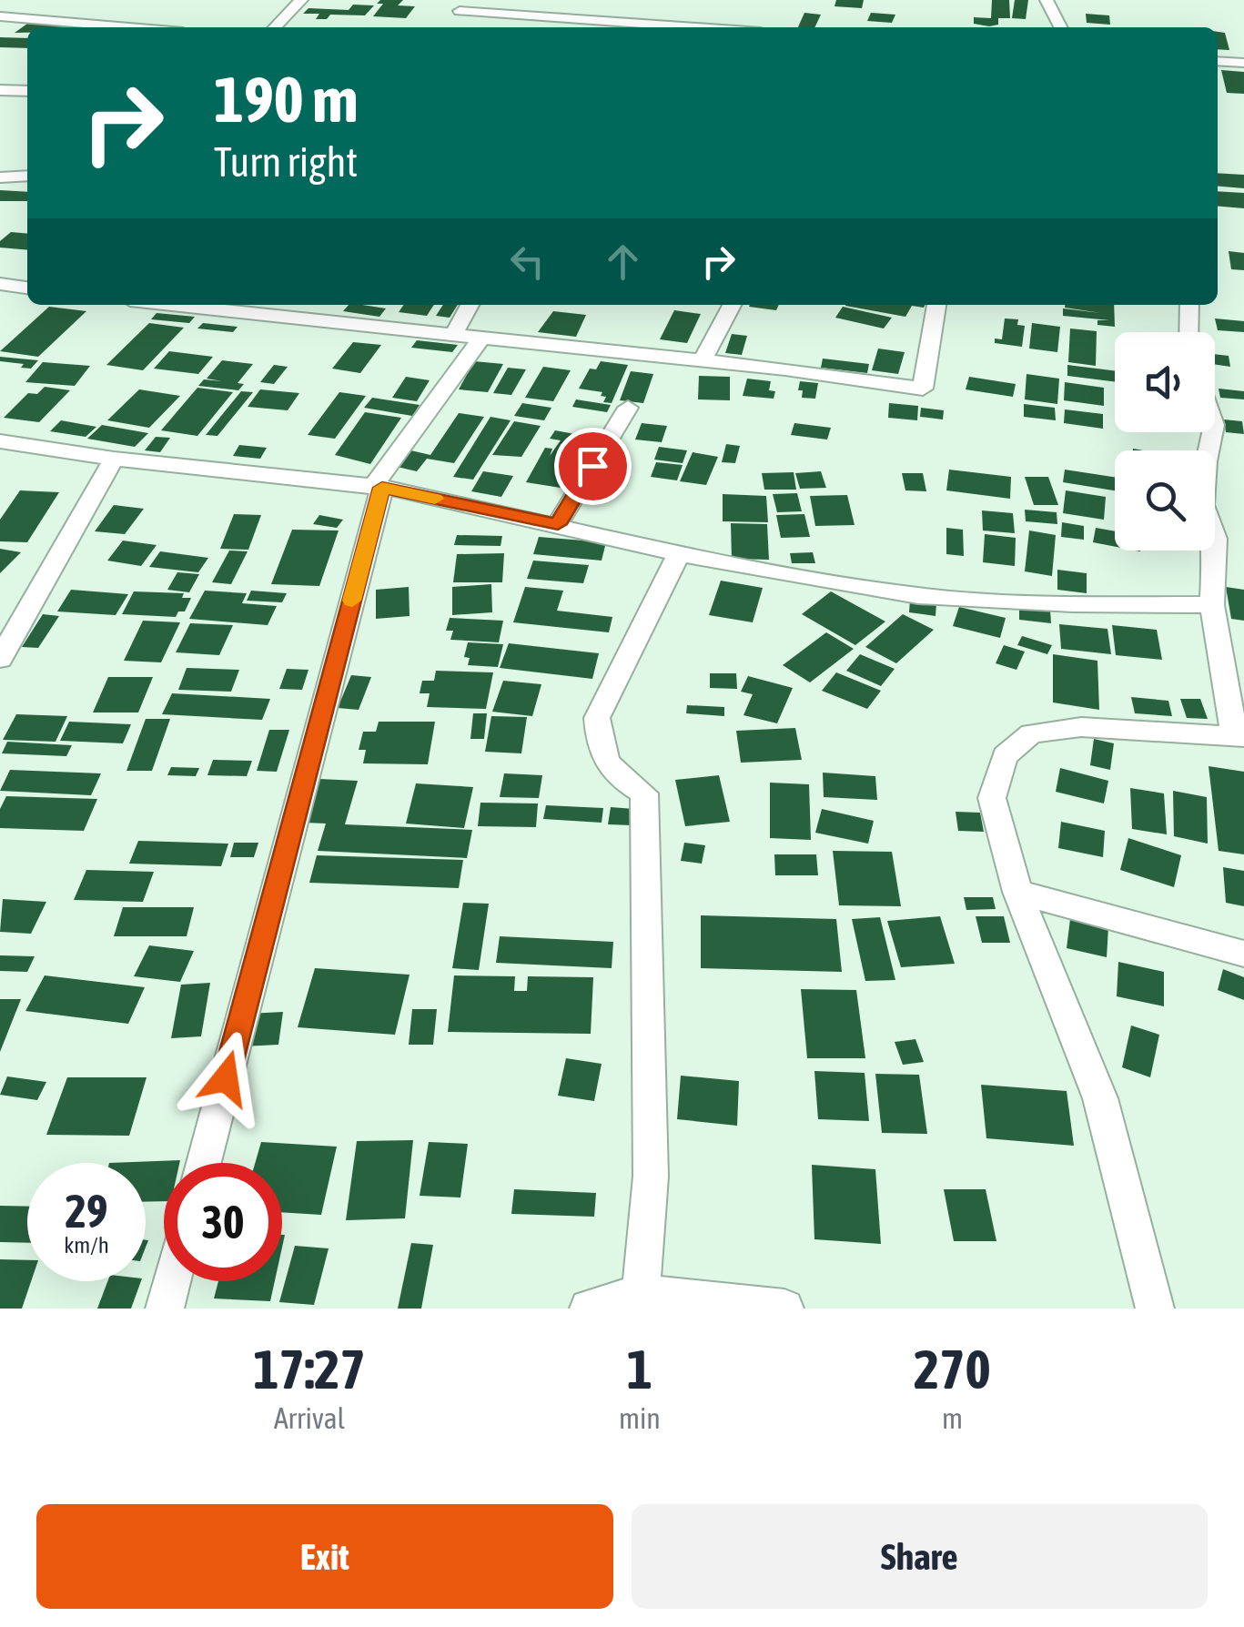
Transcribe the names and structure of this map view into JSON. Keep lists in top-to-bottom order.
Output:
{
  "page": {
    "turn": ["190 m", "Turn right"],
    "speed": "29 km/h",
    "limit": "30",
    "eta": [
      "17:27",
      "Arrival",
      "1",
      "min",
      "270",
      "m"
    ],
    "buttons": ["Exit", "Share"]
  }
}
